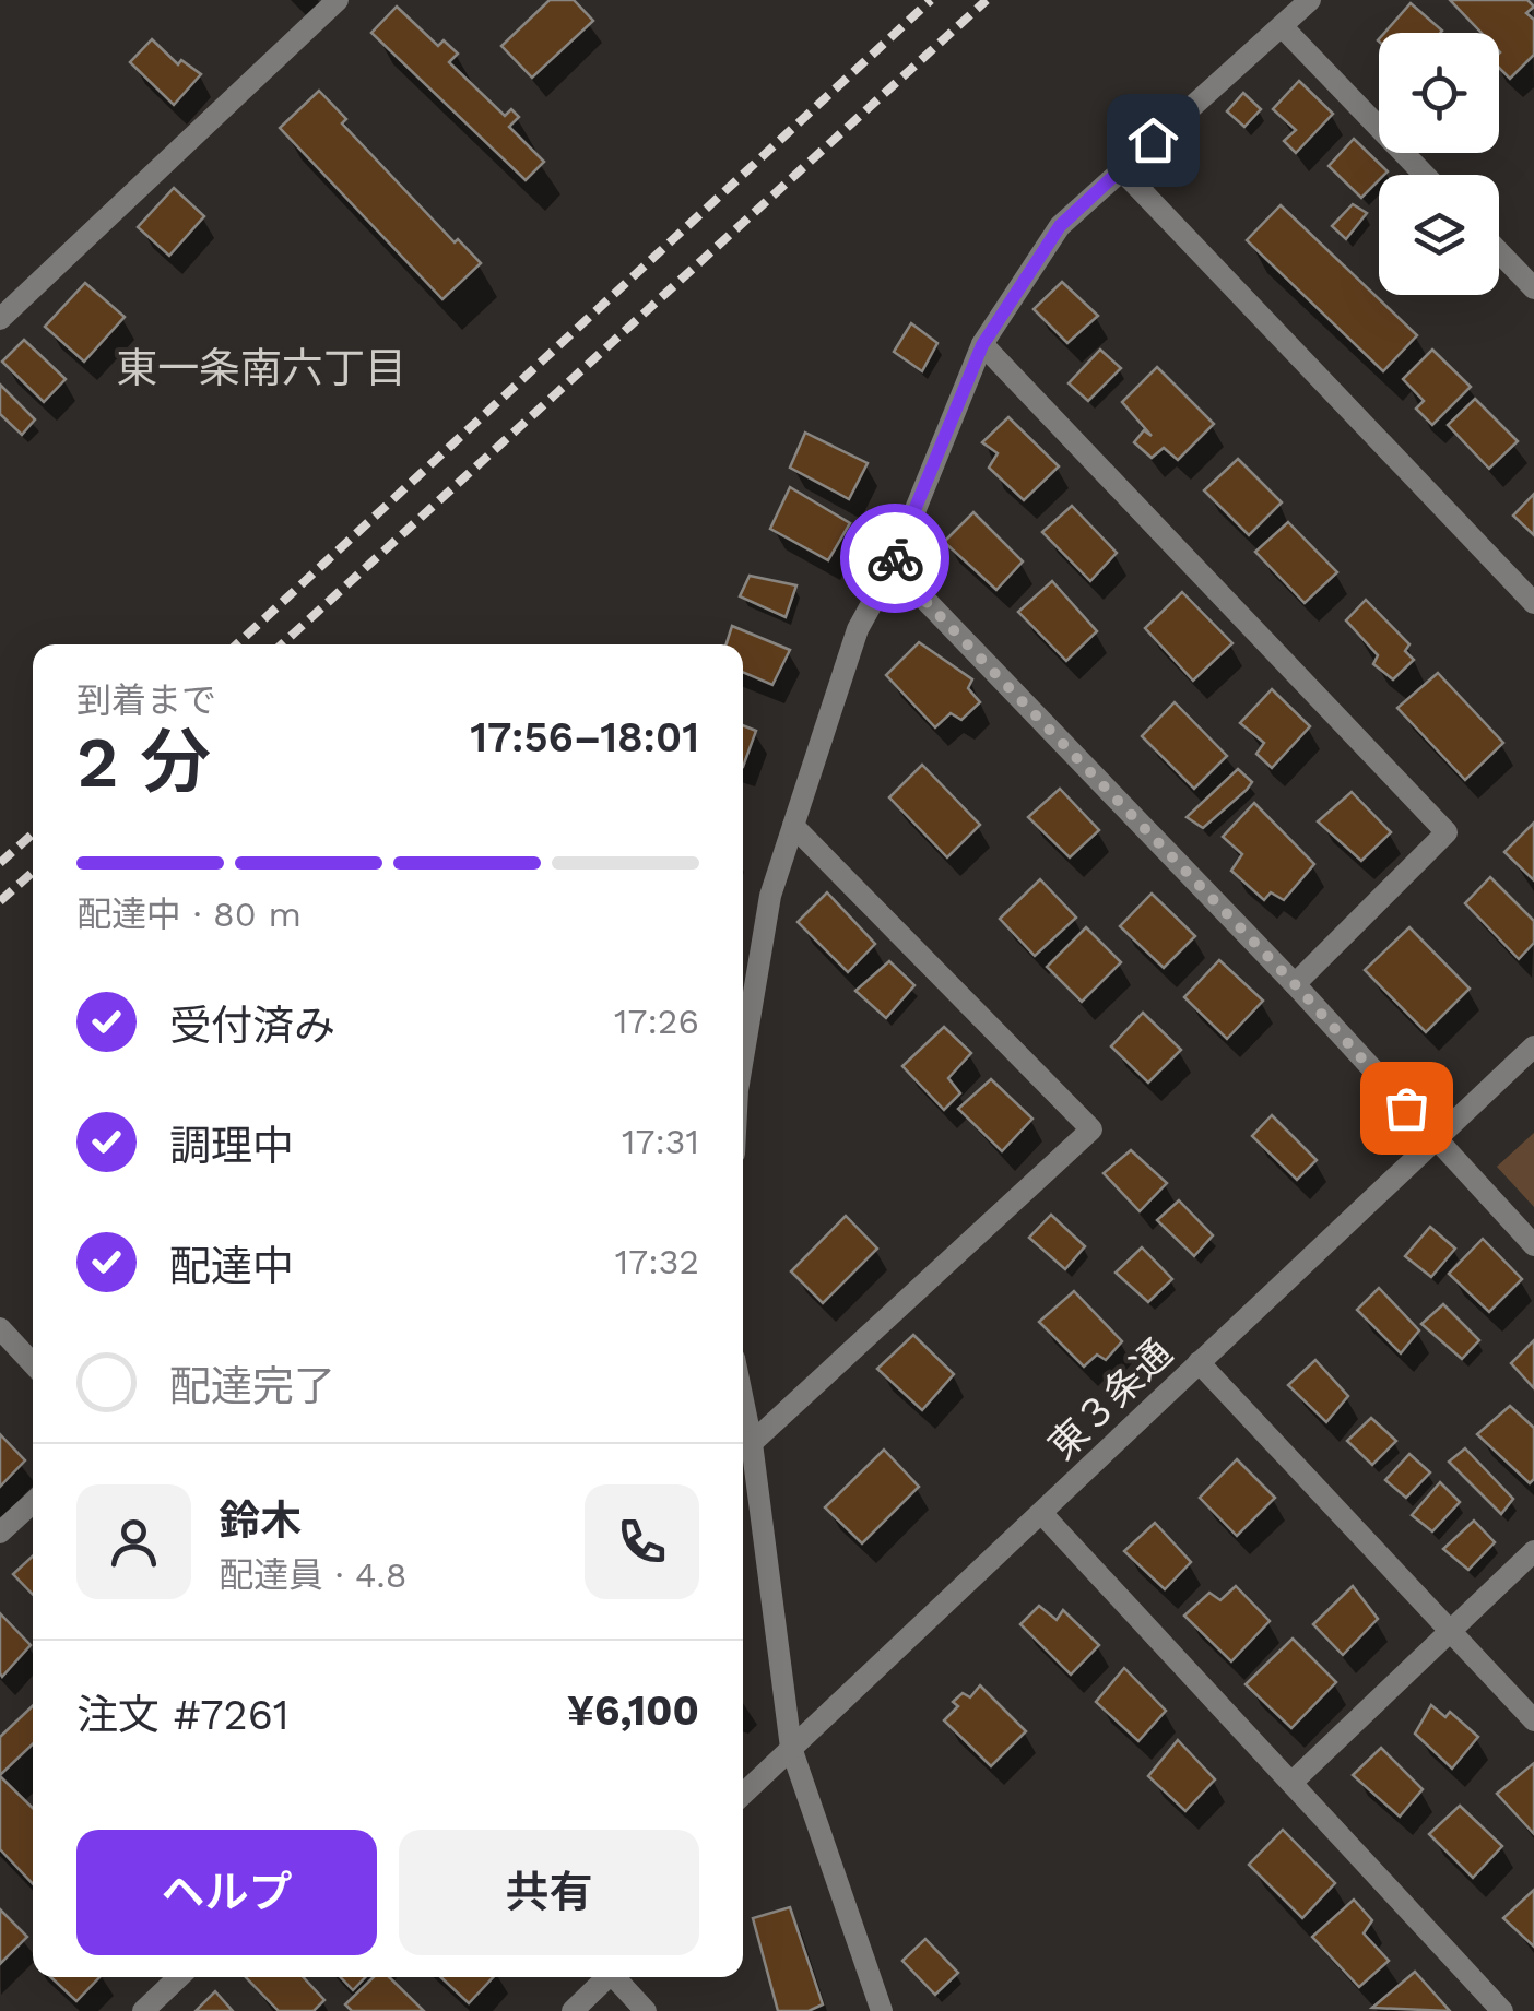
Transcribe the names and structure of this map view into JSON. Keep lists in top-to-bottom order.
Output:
{
  "streets": {
    "street": ["東３条通"]
  },
  "districts": ["東一条南六丁目"],
  "page": {
    "heading": ["2 分", "到着まで", "17:56–18:01"],
    "panel": [
      "鈴木",
      "配達員 · 4.8",
      "注文 #7261",
      "¥6,100"
    ],
    "bar": "配達中 · 80 m",
    "list": [
      ["受付済み", "17:26"],
      ["調理中", "17:31"],
      ["配達中", "17:32"],
      "配達完了"
    ],
    "buttons": ["ヘルプ", "共有"]
  }
}
